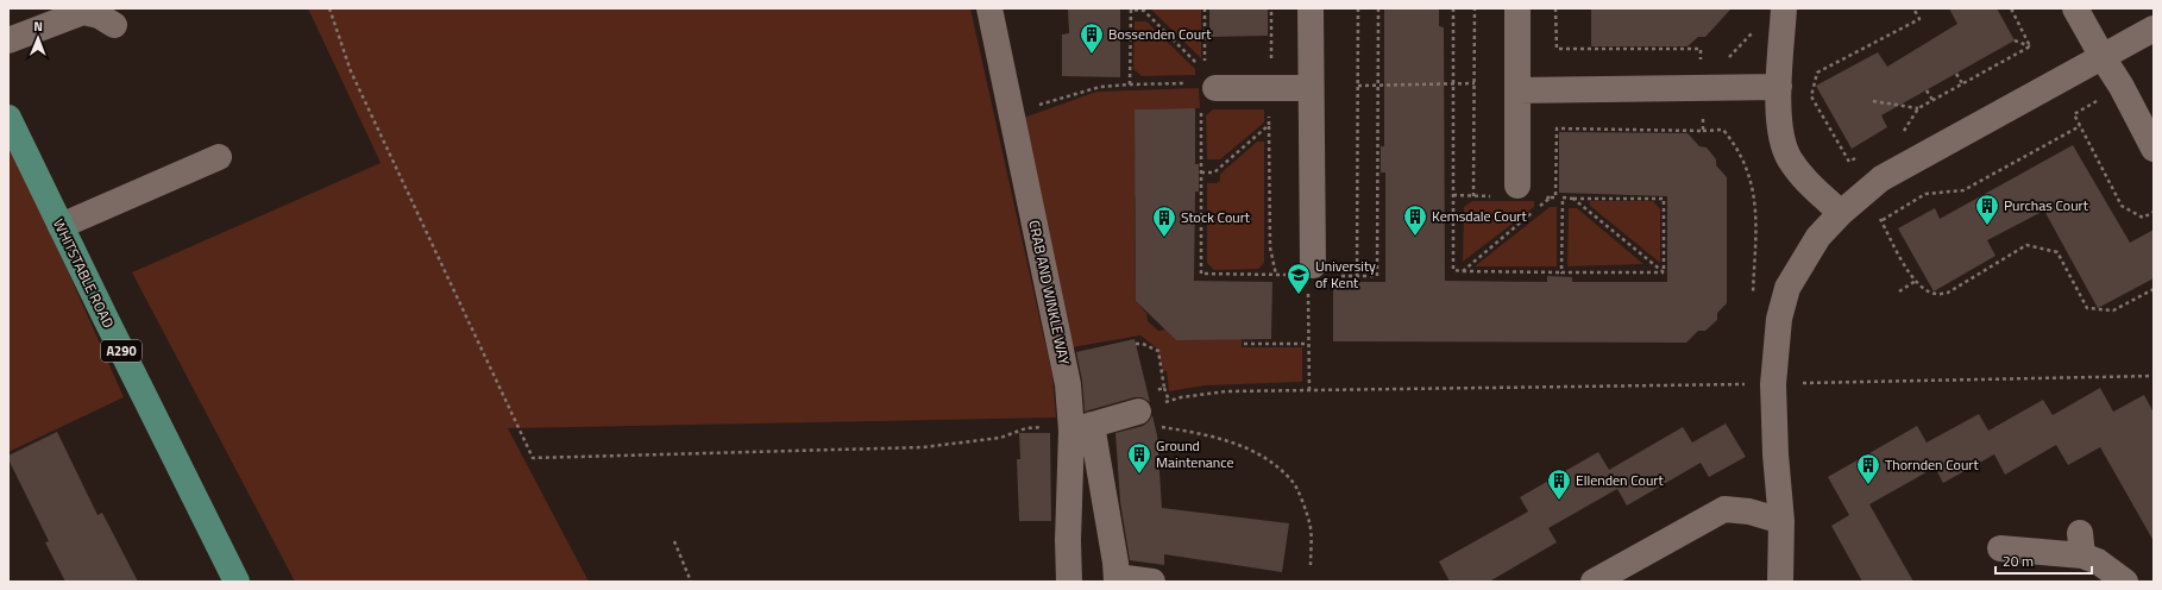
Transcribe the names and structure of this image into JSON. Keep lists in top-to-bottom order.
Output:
{
  "streets": {
    "main road": ["WHITSTABLE ROAD", "A290"],
    "street": ["CRAB AND WINKLE WAY"]
  },
  "places": {
    "building": [
      "Bossenden Court",
      "Purchas Court",
      "Kemsdale Court",
      "Stock Court",
      "Ground Maintenance",
      "Thornden Court",
      "Ellenden Court"
    ],
    "school or university": ["University of Kent"]
  },
  "scale_bar": "20 m",
  "north": "top"
}
